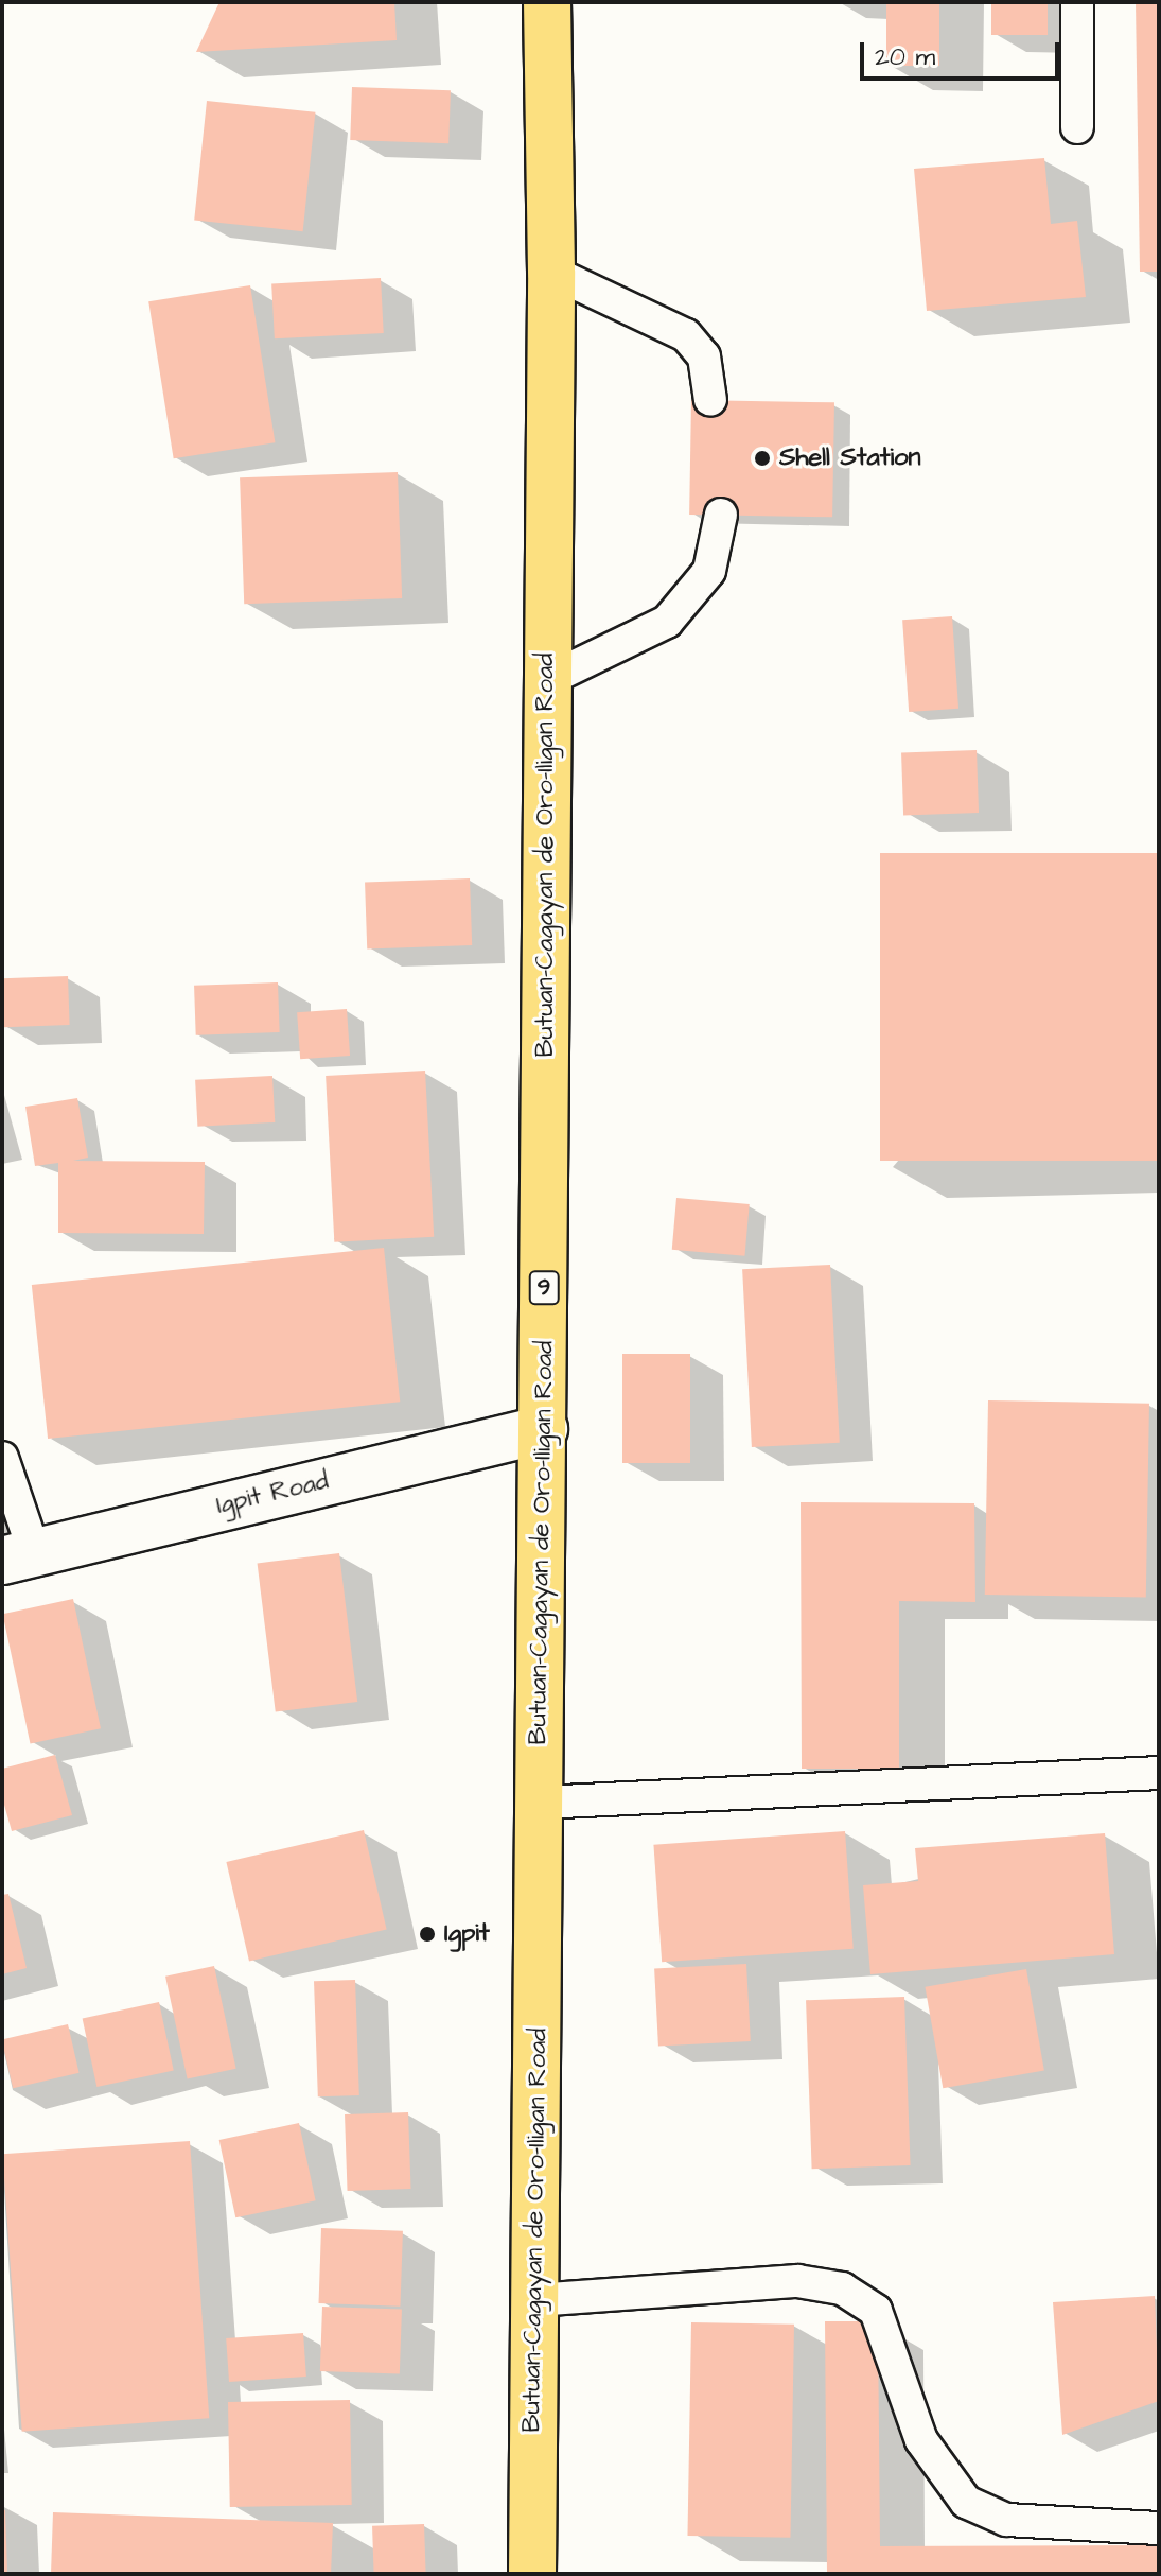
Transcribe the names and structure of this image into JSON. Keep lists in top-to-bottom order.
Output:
{
  "streets": {
    "highway": ["Butuan-Cagayan de Oro-Iligan Road", "9"],
    "street": ["Igpit Road"]
  },
  "crossings": [
    ["Butuan-Cagayan de Oro-Iligan Road", "Igpit Road"]
  ],
  "places": ["Shell Station", "Igpit"],
  "scale_bar": "20 m"
}
